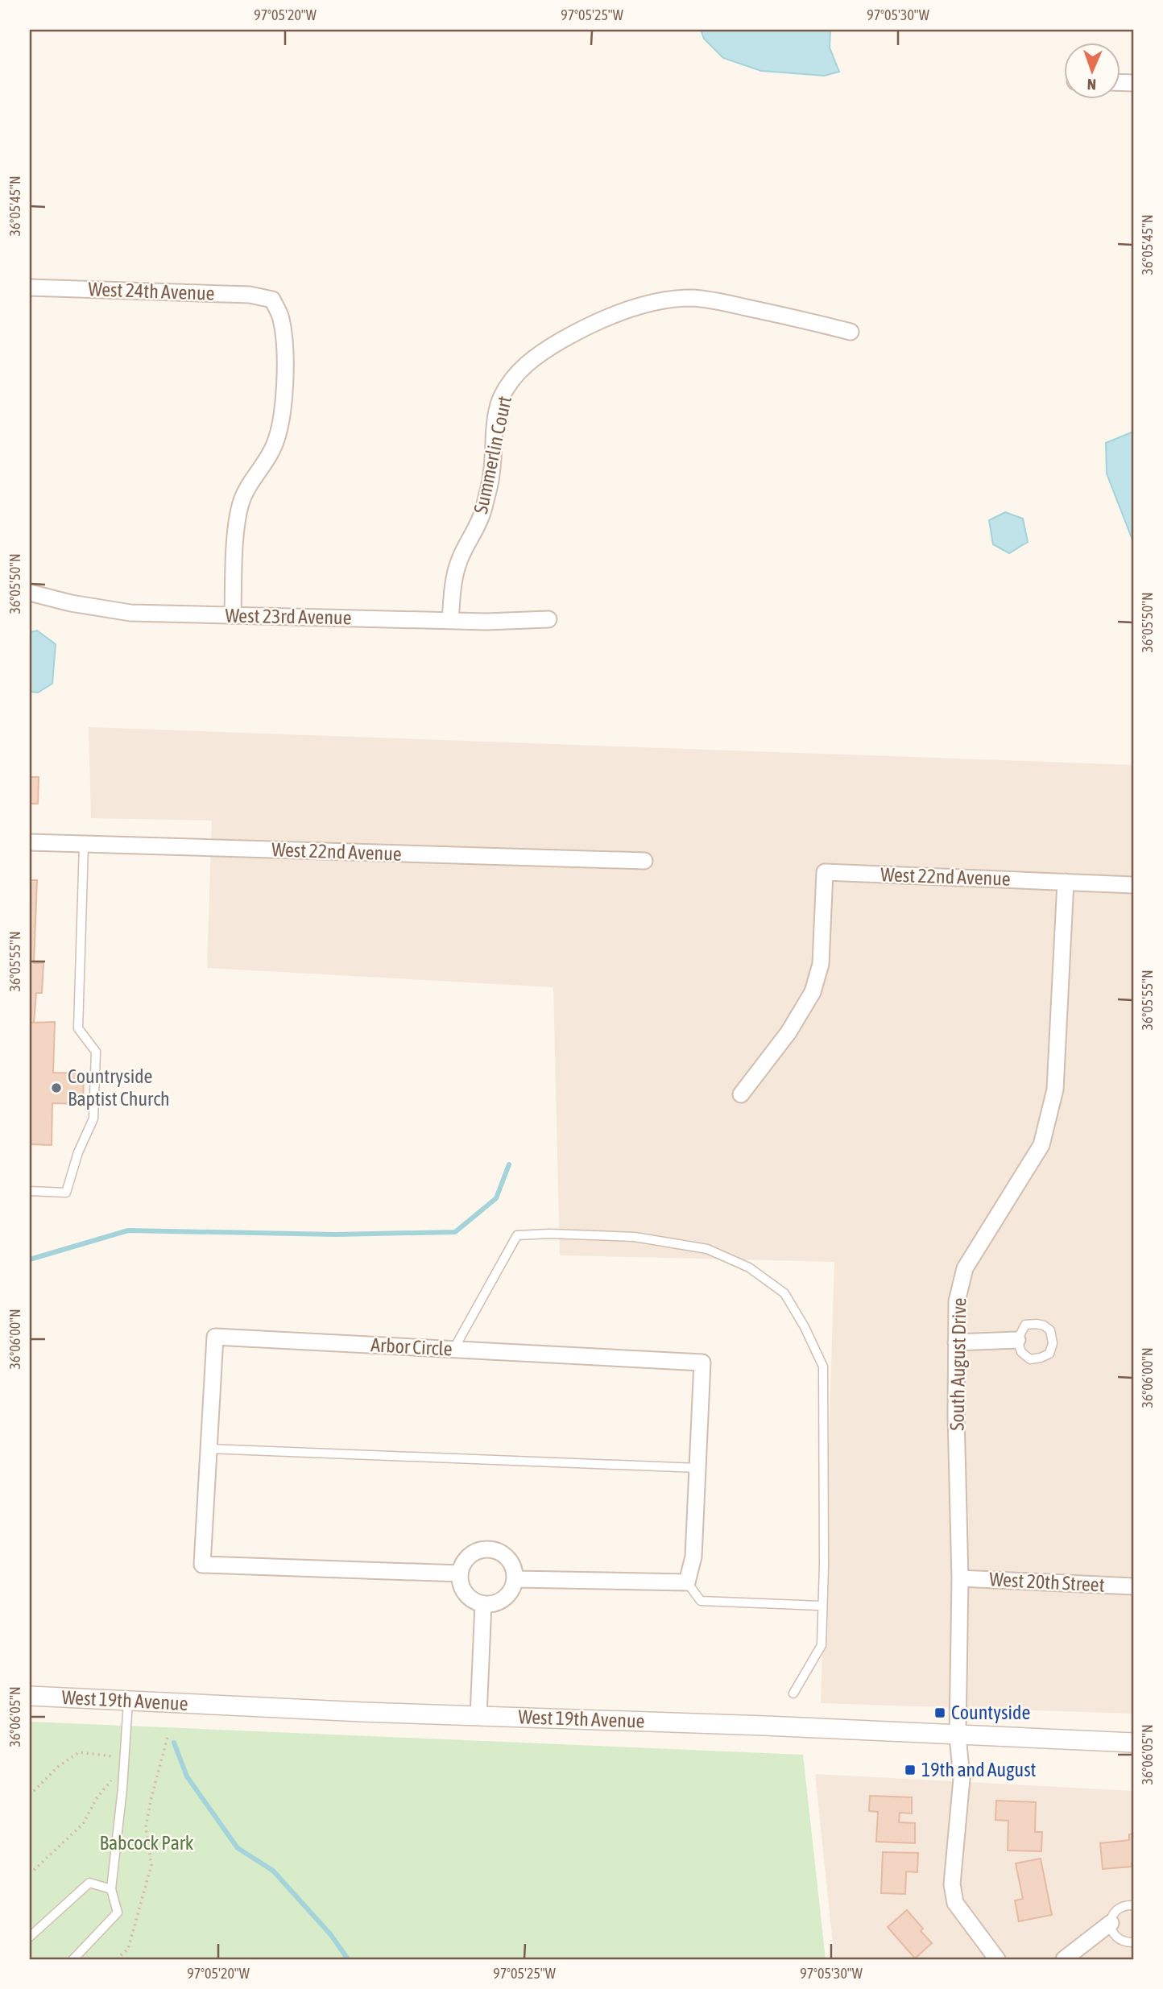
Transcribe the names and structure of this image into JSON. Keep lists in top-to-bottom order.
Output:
{
  "streets": {
    "street": [
      "West 24th Avenue",
      "Summerlin Court",
      "West 23rd Avenue",
      "West 22nd Avenue",
      "Arbor Circle",
      "South August Drive",
      "West 20th Street",
      "West 19th Avenue"
    ]
  },
  "crossings": [
    ["West 24th Avenue", "West 23rd Avenue"],
    ["Summerlin Court", "West 23rd Avenue"],
    ["West 22nd Avenue", "South August Drive"],
    ["South August Drive", "West 20th Street"],
    ["South August Drive", "West 19th Avenue"]
  ],
  "parks": ["Babcock Park"],
  "places": {
    "other": ["Countryside Baptist Church"],
    "transit": ["Countyside", "19th and August"]
  },
  "north": "bottom",
  "coordinates": [
    "97°05'20\"W",
    "97°05'25\"W",
    "97°05'30\"W",
    "36°05'45\"N",
    "36°05'50\"N",
    "36°05'55\"N",
    "36°06'00\"N",
    "36°06'05\"N"
  ]
}
